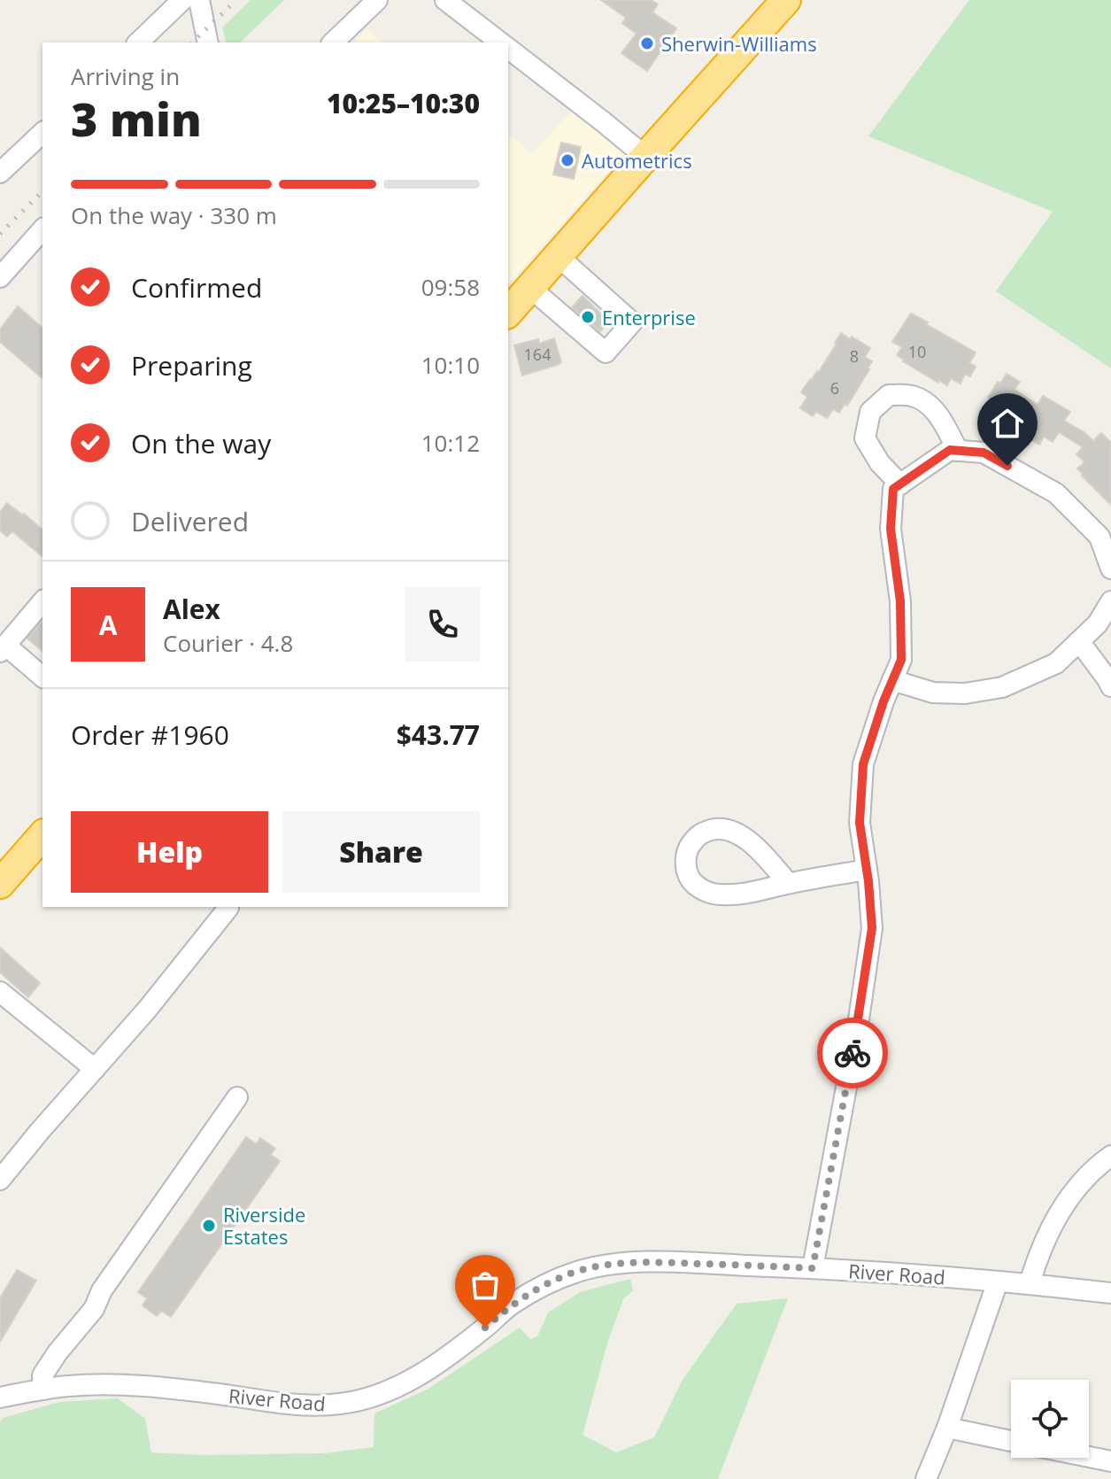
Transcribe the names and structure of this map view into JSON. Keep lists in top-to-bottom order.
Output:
{
  "streets": {
    "street": ["River Road"]
  },
  "places": [
    "Sherwin-Williams",
    "Autometrics",
    "Enterprise",
    "Riverside Estates"
  ],
  "house_numbers": [
    "10",
    "164",
    "8",
    "6"
  ],
  "page": {
    "heading": ["3 min", "Arriving in", "10:25–10:30"],
    "panel": [
      "Alex",
      "Courier · 4.8",
      "Order #1960",
      "$43.77"
    ],
    "bar": "On the way · 330 m",
    "list": [
      ["Confirmed", "09:58"],
      ["Preparing", "10:10"],
      ["On the way", "10:12"],
      "Delivered"
    ],
    "round": "A",
    "buttons": ["Help", "Share"]
  }
}
